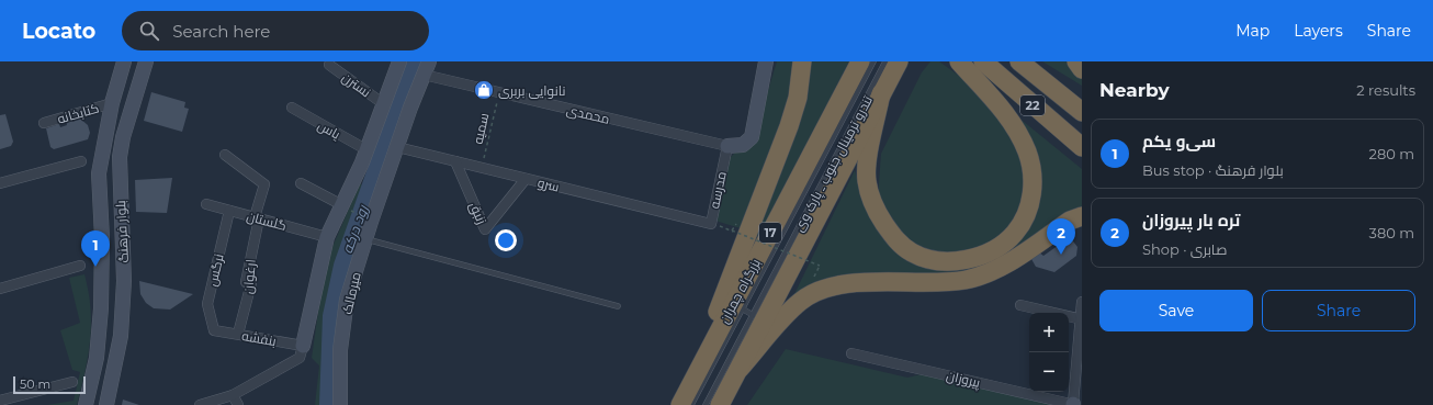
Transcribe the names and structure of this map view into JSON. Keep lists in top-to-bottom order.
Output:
{
  "streets": {
    "highway": ["22", "17", "بزرگراه چمران"],
    "street": [
      "نسترن",
      "کتابخانه",
      "محمدی",
      "یاس",
      "سرو",
      "مدرسه",
      "زنبق",
      "گلستان",
      "بلوار فرهنگ",
      "نرگس",
      "ارغوان",
      "میرمالک",
      "بنفشه",
      "پیروزان"
    ],
    "lane": ["تندرو ترمینال جنوب ـ پارک وی"],
    "path": ["سمیه"]
  },
  "crossings": [
    ["کتابخانه", "بلوار فرهنگ"],
    ["محمدی", "سمیه"],
    ["محمدی", "مدرسه"],
    ["محمدی", "میرمالک"],
    ["سمیه", "سرو"],
    ["سرو", "مدرسه"],
    ["سرو", "زنبق"],
    ["سرو", "میرمالک"],
    ["گلستان", "نرگس"],
    ["گلستان", "ارغوان"],
    ["نرگس", "بنفشه"],
    ["ارغوان", "بنفشه"]
  ],
  "water": ["رود درکه"],
  "places": {
    "shop": ["نانوایی بربری"]
  },
  "scale_bar": "50 m",
  "page": {
    "header": "Locato",
    "search": "Search here",
    "nav": ["Map", "Layers", "Share"],
    "heading": ["Nearby", "2 results"],
    "list": [
      {
        "mark": "1",
        "name": "سی‌و یکم",
        "note": "Bus stop · بلوار فرهنگ",
        "value": "280 m"
      },
      {
        "mark": "2",
        "name": "تره بار پیروزان",
        "note": "Shop · صابری",
        "value": "380 m"
      }
    ],
    "pins": ["2", "1"],
    "buttons": ["Save", "Share"],
    "map_buttons": ["+", "−"],
    "scale": "50 m"
  }
}
